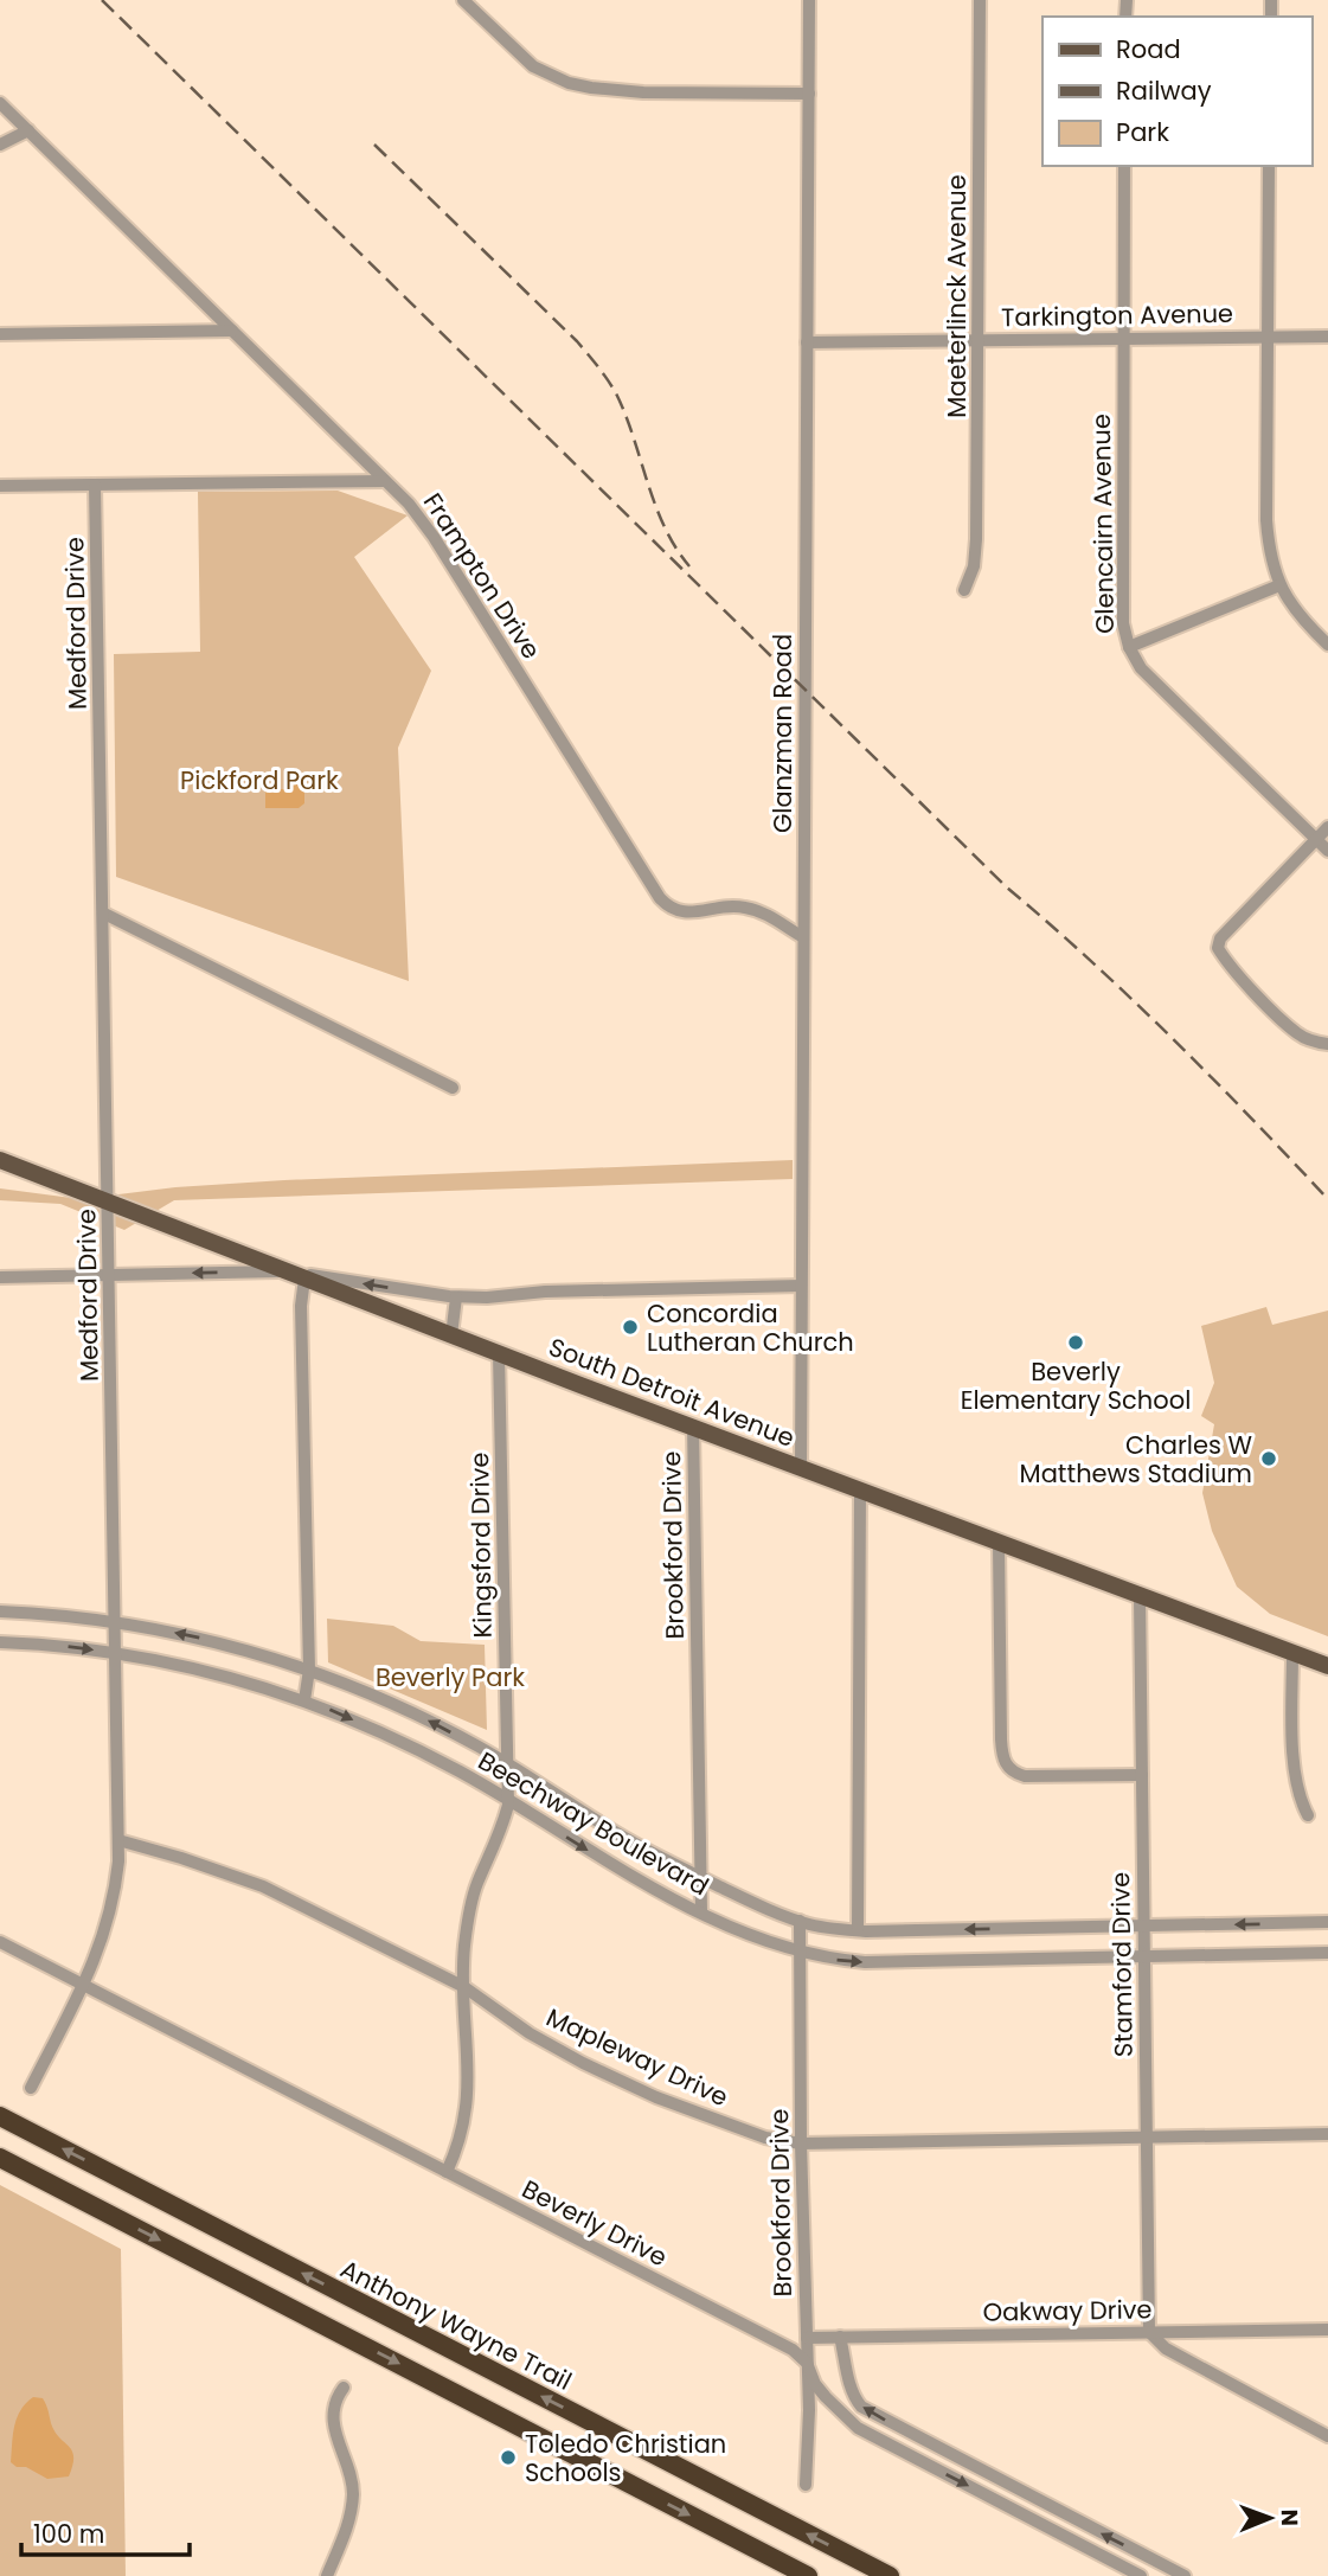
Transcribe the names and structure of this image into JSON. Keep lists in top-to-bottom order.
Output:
{
  "streets": {
    "highway": ["Anthony Wayne Trail"],
    "main road": ["South Detroit Avenue"],
    "street": [
      "Maeterlinck Avenue",
      "Tarkington Avenue",
      "Glencairn Avenue",
      "Frampton Drive",
      "Medford Drive",
      "Glanzman Road",
      "Kingsford Drive",
      "Brookford Drive",
      "Beechway Boulevard",
      "Stamford Drive",
      "Mapleway Drive",
      "Beverly Drive",
      "Oakway Drive"
    ]
  },
  "crossings": [
    ["Maeterlinck Avenue", "Tarkington Avenue"],
    ["Tarkington Avenue", "Glencairn Avenue"],
    ["Tarkington Avenue", "Glanzman Road"],
    ["Frampton Drive", "Glanzman Road"],
    ["Medford Drive", "South Detroit Avenue"],
    ["Medford Drive", "Beechway Boulevard"],
    ["Medford Drive", "Mapleway Drive"],
    ["Medford Drive", "Beverly Drive"],
    ["Glanzman Road", "South Detroit Avenue"],
    ["South Detroit Avenue", "Kingsford Drive"],
    ["South Detroit Avenue", "Brookford Drive"],
    ["South Detroit Avenue", "Stamford Drive"],
    ["Kingsford Drive", "Beechway Boulevard"],
    ["Kingsford Drive", "Mapleway Drive"],
    ["Kingsford Drive", "Beverly Drive"],
    ["Brookford Drive", "Beechway Boulevard"],
    ["Brookford Drive", "Mapleway Drive"],
    ["Brookford Drive", "Beverly Drive"],
    ["Brookford Drive", "Oakway Drive"],
    ["Beechway Boulevard", "Stamford Drive"],
    ["Stamford Drive", "Mapleway Drive"],
    ["Stamford Drive", "Oakway Drive"]
  ],
  "parks": ["Pickford Park", "Beverly Park"],
  "places": [
    "Concordia Lutheran Church",
    "Beverly Elementary School",
    "Charles W Matthews Stadium",
    "Toledo Christian Schools"
  ],
  "legend": ["Road", "Railway", "Park"],
  "scale_bar": "100 m",
  "north": "right"
}
